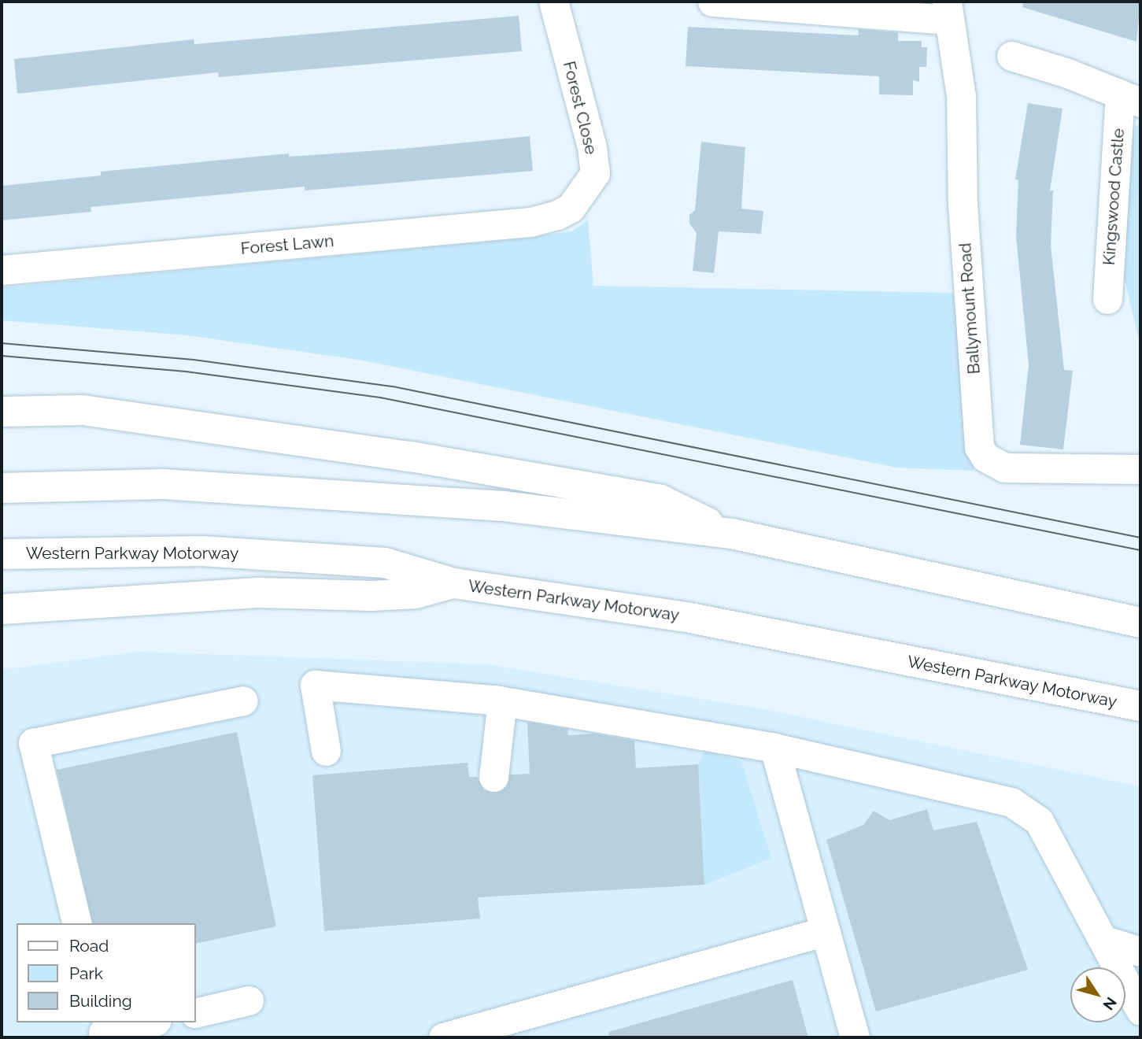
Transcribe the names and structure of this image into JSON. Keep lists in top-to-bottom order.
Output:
{
  "streets": {
    "highway": ["Western Parkway Motorway"],
    "street": [
      "Forest Close",
      "Kingswood Castle",
      "Forest Lawn",
      "Ballymount Road"
    ]
  },
  "crossings": [
    ["Forest Close", "Forest Lawn"]
  ],
  "legend": ["Road", "Park", "Building"],
  "north": "bottom right"
}
